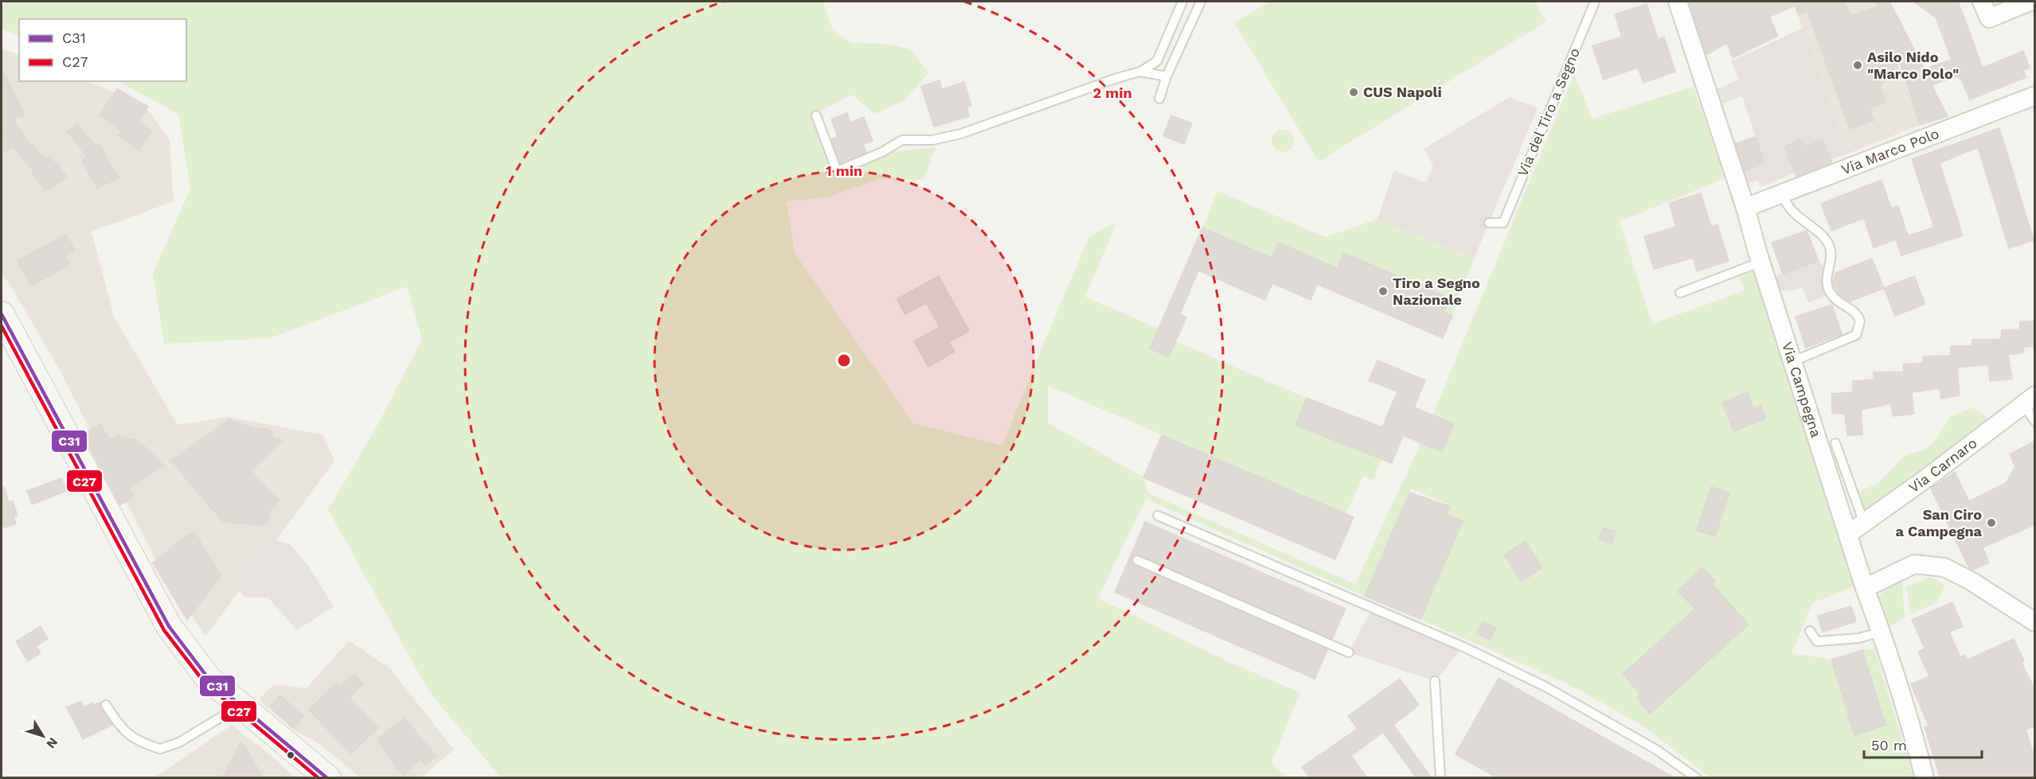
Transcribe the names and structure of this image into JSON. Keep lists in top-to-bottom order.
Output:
{
  "streets": {
    "street": ["Via Marco Polo", "Via Campegna", "Via Carnaro"],
    "lane": ["Via del Tiro a Segno"]
  },
  "crossings": [
    ["Via Marco Polo", "Via Campegna"],
    ["Via Campegna", "Via Carnaro"]
  ],
  "places": [
    "Asilo Nido \"Marco Polo\"",
    "CUS Napoli",
    "Tiro a Segno Nazionale",
    "San Ciro a Campegna"
  ],
  "lines": ["transit line C31", "transit line C27"],
  "legend": ["C31", "C27"],
  "scale_bar": "50 m",
  "north": "bottom right",
  "rings": ["2 min", "1 min"]
}
